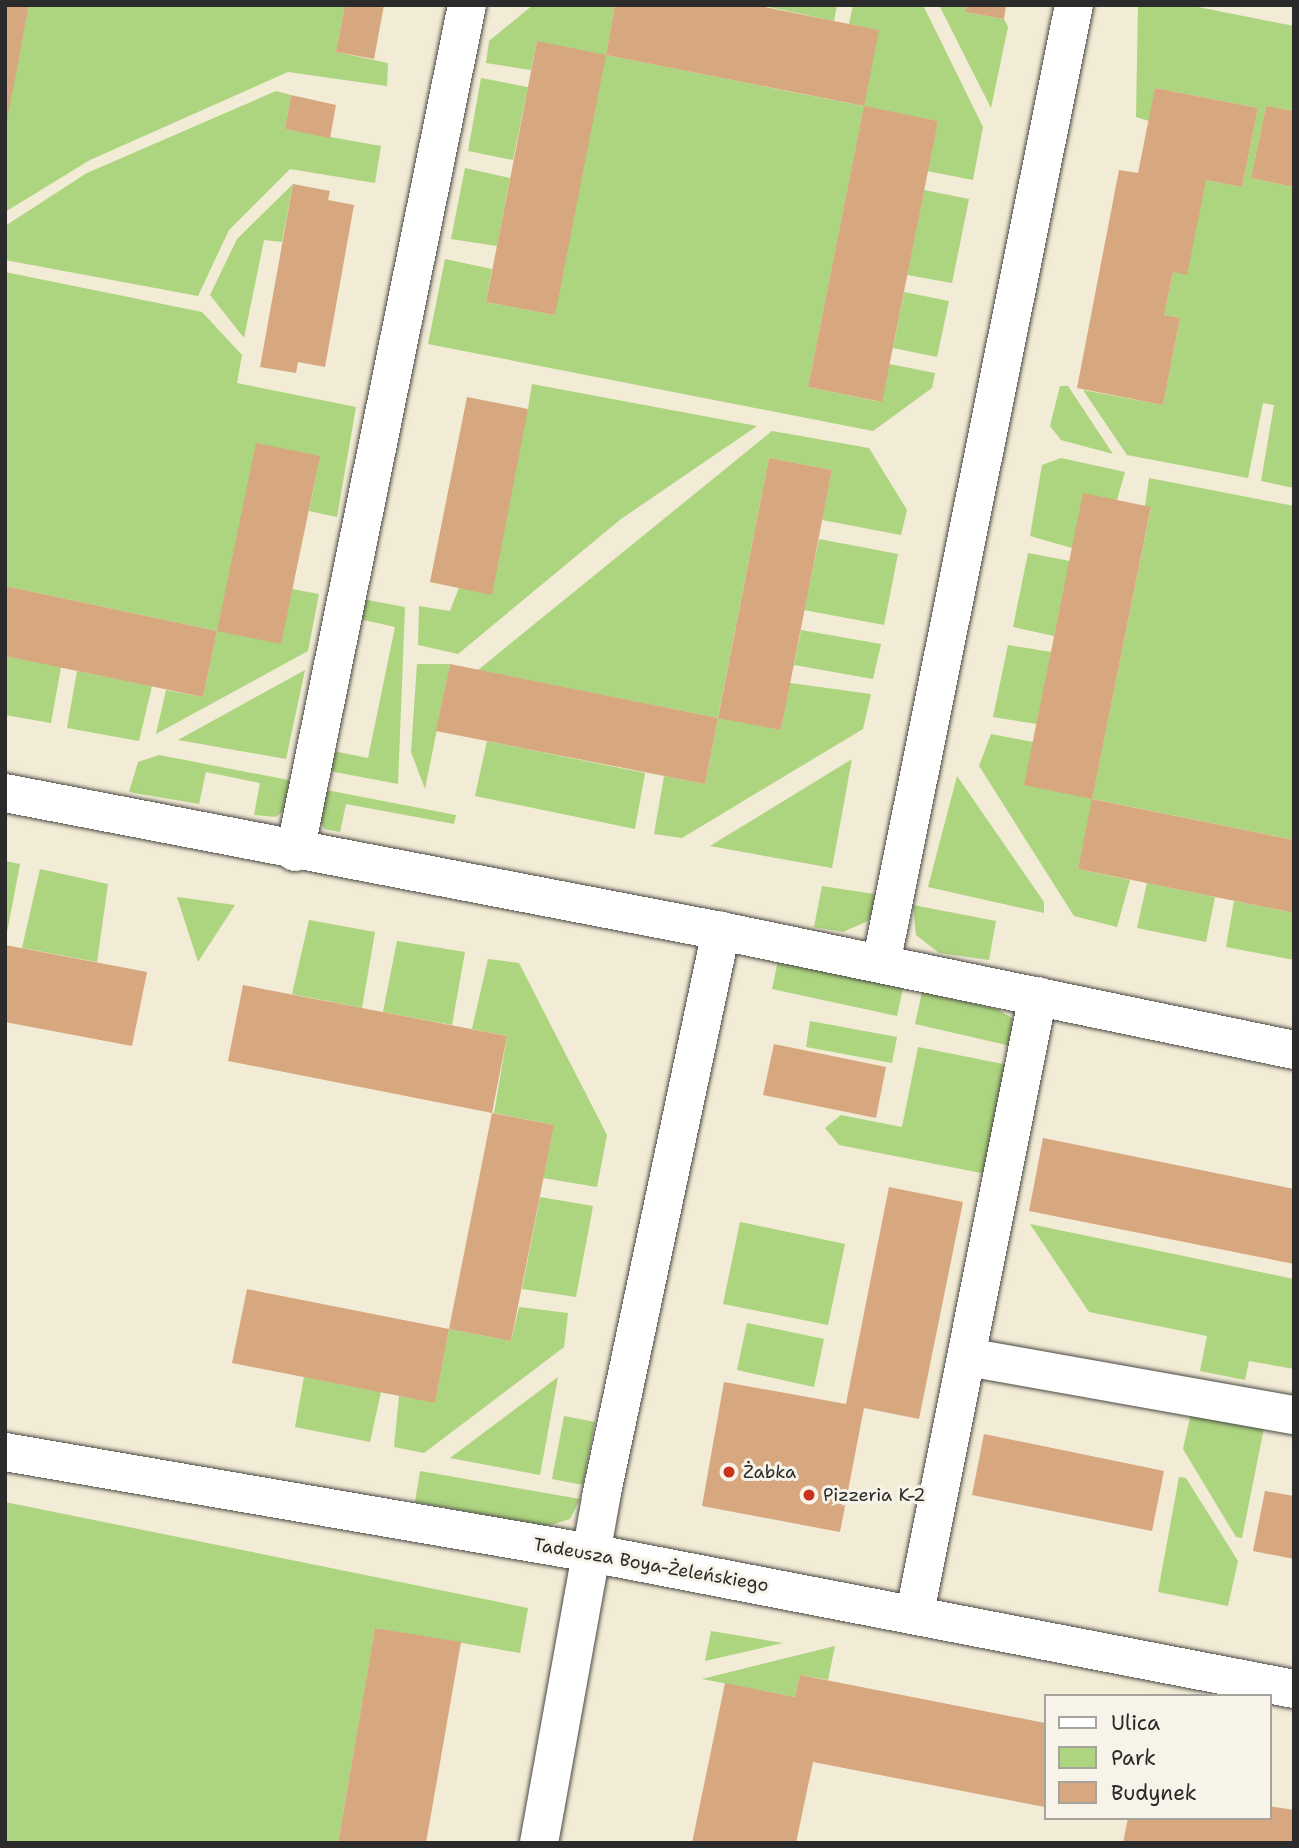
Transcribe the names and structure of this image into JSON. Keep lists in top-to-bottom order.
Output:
{
  "streets": {
    "street": ["Tadeusza Boya-Żeleńskiego"]
  },
  "places": ["Żabka", "Pizzeria K-2"],
  "legend": ["Ulica", "Park", "Budynek"]
}
